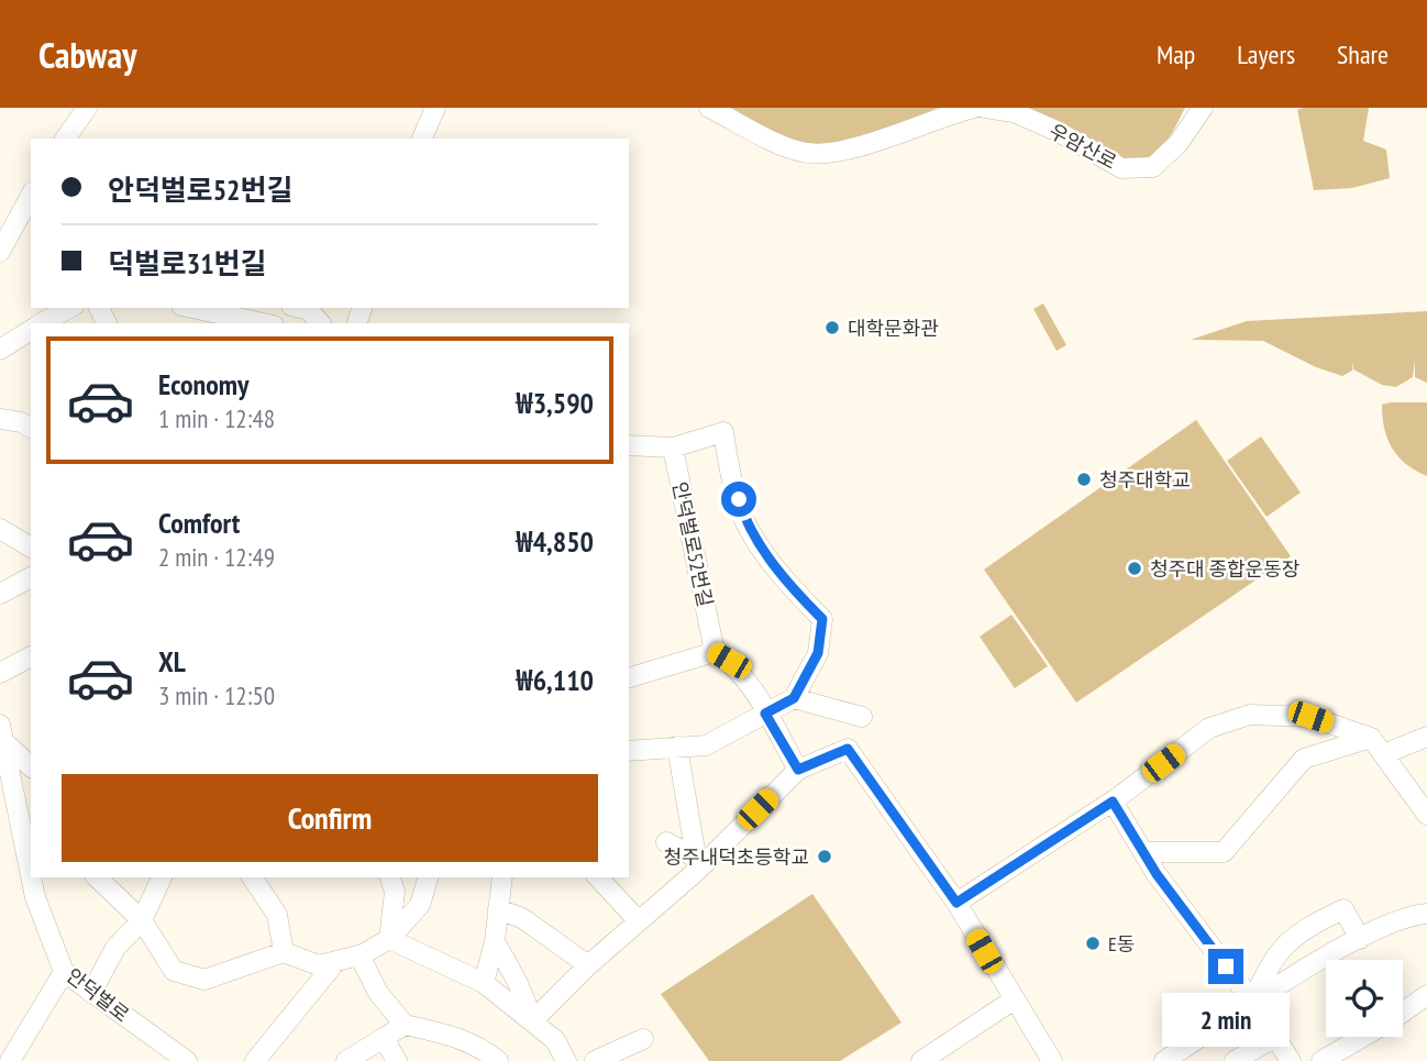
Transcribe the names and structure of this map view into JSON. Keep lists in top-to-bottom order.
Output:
{
  "streets": {
    "street": ["우암산로", "안덕벌로52번길", "안덕벌로"]
  },
  "places": [
    "대학문화관",
    "청주대학교",
    "청주대 종합운동장",
    "청주내덕초등학교",
    "E동"
  ],
  "page": {
    "header": "Cabway",
    "nav": ["Map", "Layers", "Share"],
    "banner": ["안덕벌로52번길", "덕벌로31번길"],
    "list": [
      {
        "name": "Economy",
        "note": "1 min · 12:48",
        "value": "₩3,590"
      },
      {
        "name": "Comfort",
        "note": "2 min · 12:49",
        "value": "₩4,850"
      },
      {
        "name": "XL",
        "note": "3 min · 12:50",
        "value": "₩6,110"
      }
    ],
    "buttons": "Confirm",
    "bubble": "2 min"
  }
}
